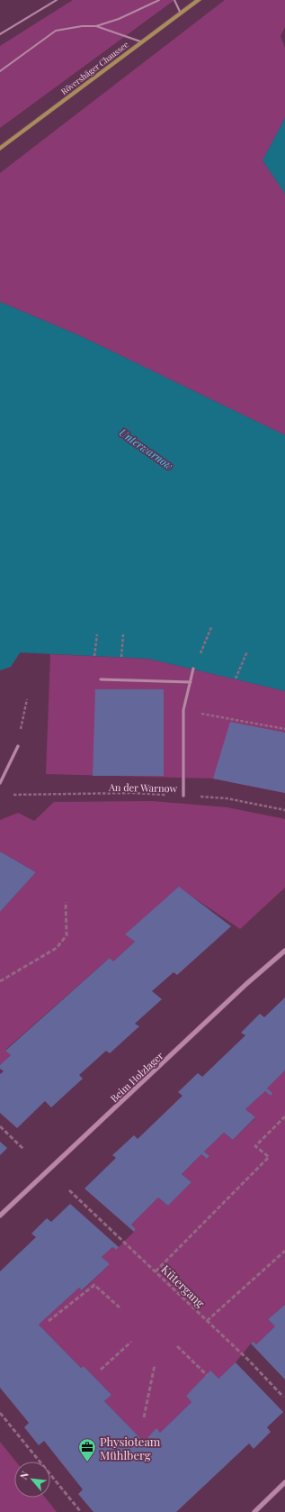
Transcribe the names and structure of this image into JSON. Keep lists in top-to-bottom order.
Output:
{
  "streets": {
    "main road": ["Rövershäger Chaussee"],
    "street": ["Beim Holzlager"],
    "path": ["An der Warnow", "Kütergang"]
  },
  "water": ["Unterwarnow"],
  "places": {
    "office": ["Physioteam Mühlberg"]
  },
  "north": "top left"
}
